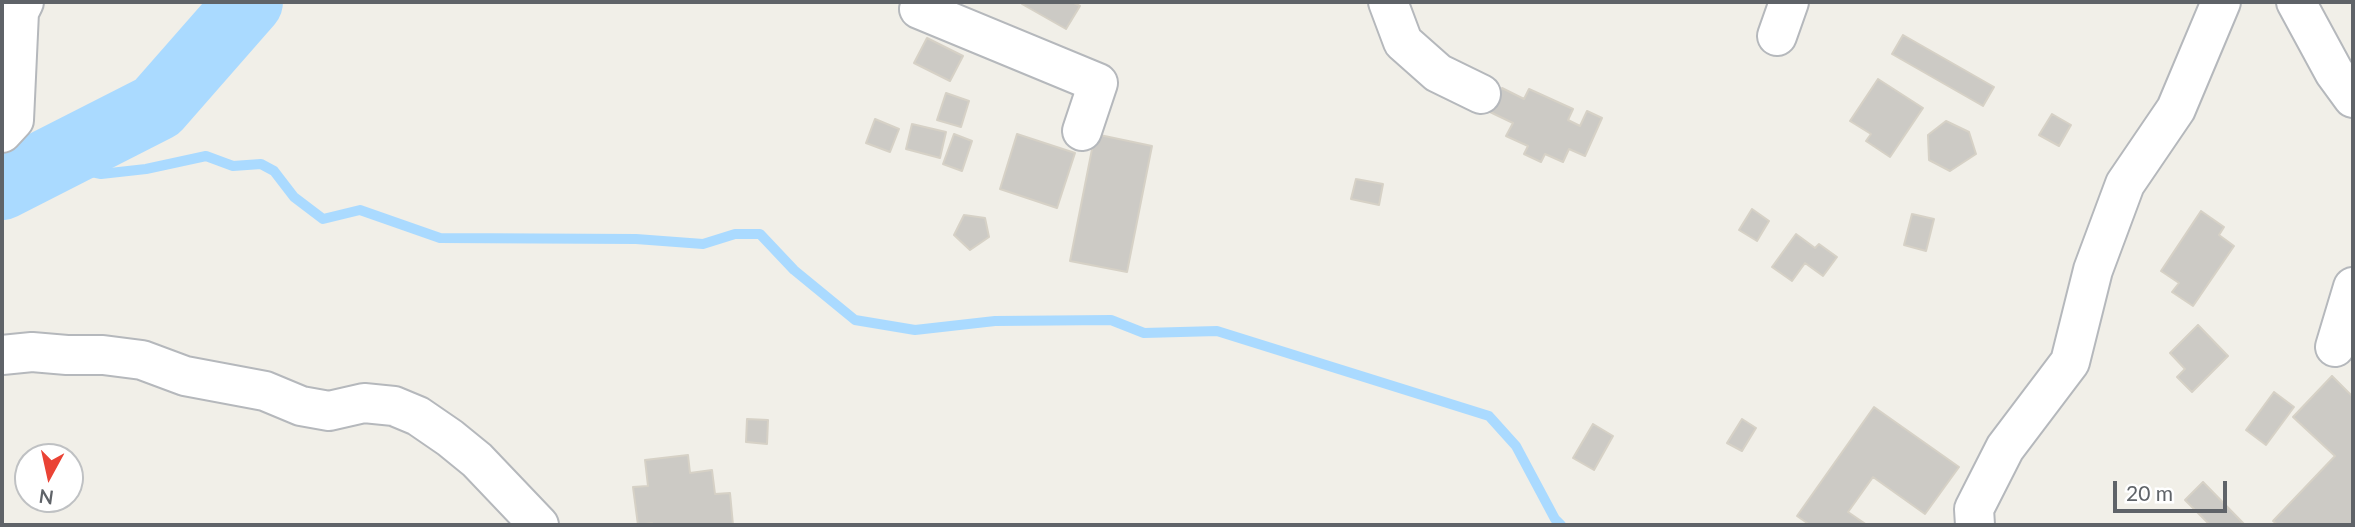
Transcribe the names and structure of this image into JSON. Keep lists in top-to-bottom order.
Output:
{
  "scale_bar": "20 m",
  "north": "bottom"
}
